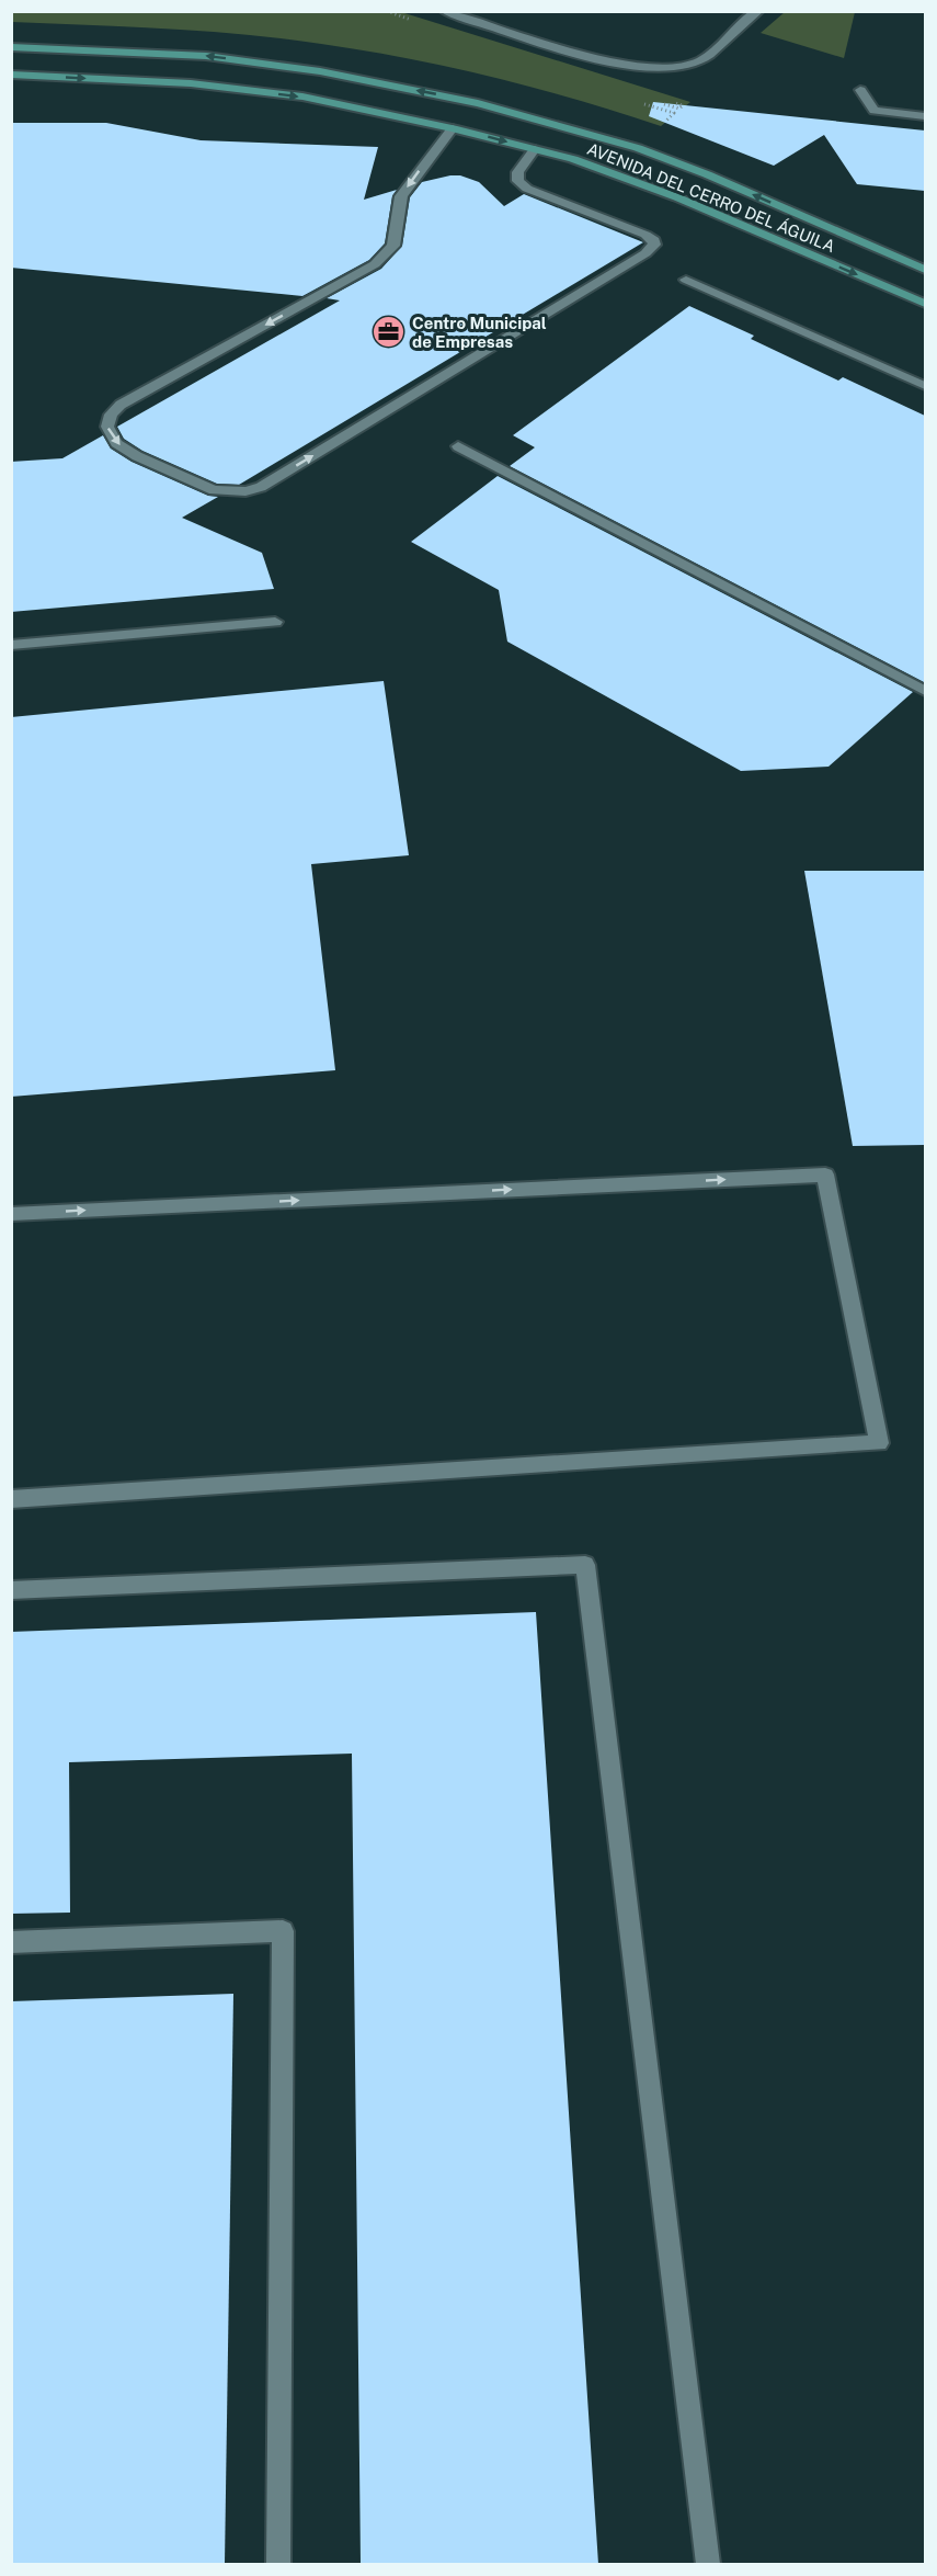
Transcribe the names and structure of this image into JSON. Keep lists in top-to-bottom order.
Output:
{
  "streets": {
    "main road": ["AVENIDA DEL CERRO DEL ÁGUILA"]
  },
  "places": {
    "office": ["Centro Municipal de Empresas"]
  }
}
